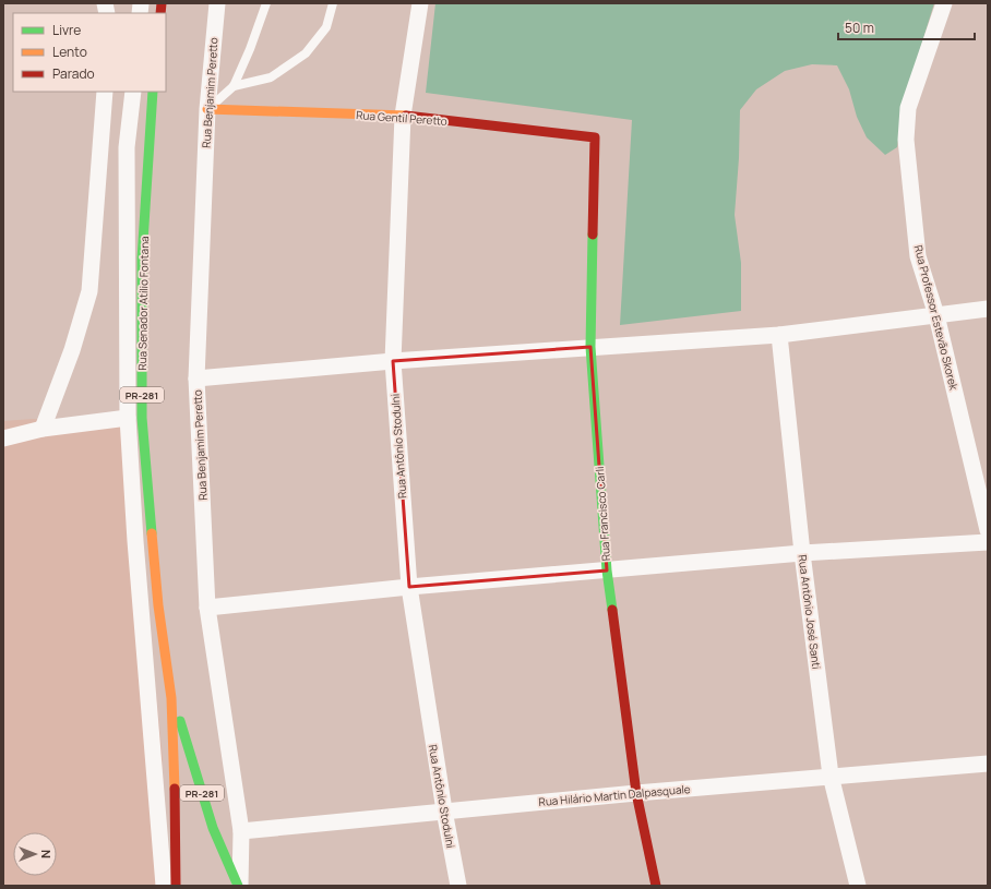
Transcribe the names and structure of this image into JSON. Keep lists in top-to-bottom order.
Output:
{
  "streets": {
    "street": [
      "Rua Benjamim Peretto",
      "Rua Gentil Peretto",
      "Rua Senador Atílio Fontana",
      "Rua Professor Estevão Skorek",
      "PR-281",
      "Rua Antônio Stodulni",
      "Rua Francisco Carli",
      "Rua Antônio José Santi",
      "Rua Hilário Martin Dalpasquale"
    ]
  },
  "crossings": [
    ["Rua Benjamim Peretto", "Rua Gentil Peretto"],
    ["Rua Benjamim Peretto", "Rua Senador Atílio Fontana"],
    ["Rua Benjamim Peretto", "Rua Hilário Martin Dalpasquale"],
    ["Rua Gentil Peretto", "Rua Antônio Stodulni"],
    ["Rua Gentil Peretto", "Rua Francisco Carli"],
    ["Rua Antônio Stodulni", "Rua Hilário Martin Dalpasquale"],
    ["Rua Francisco Carli", "Rua Hilário Martin Dalpasquale"],
    ["Rua Antônio José Santi", "Rua Hilário Martin Dalpasquale"]
  ],
  "legend": ["Livre", "Lento", "Parado"],
  "scale_bar": "50 m",
  "north": "right"
}
